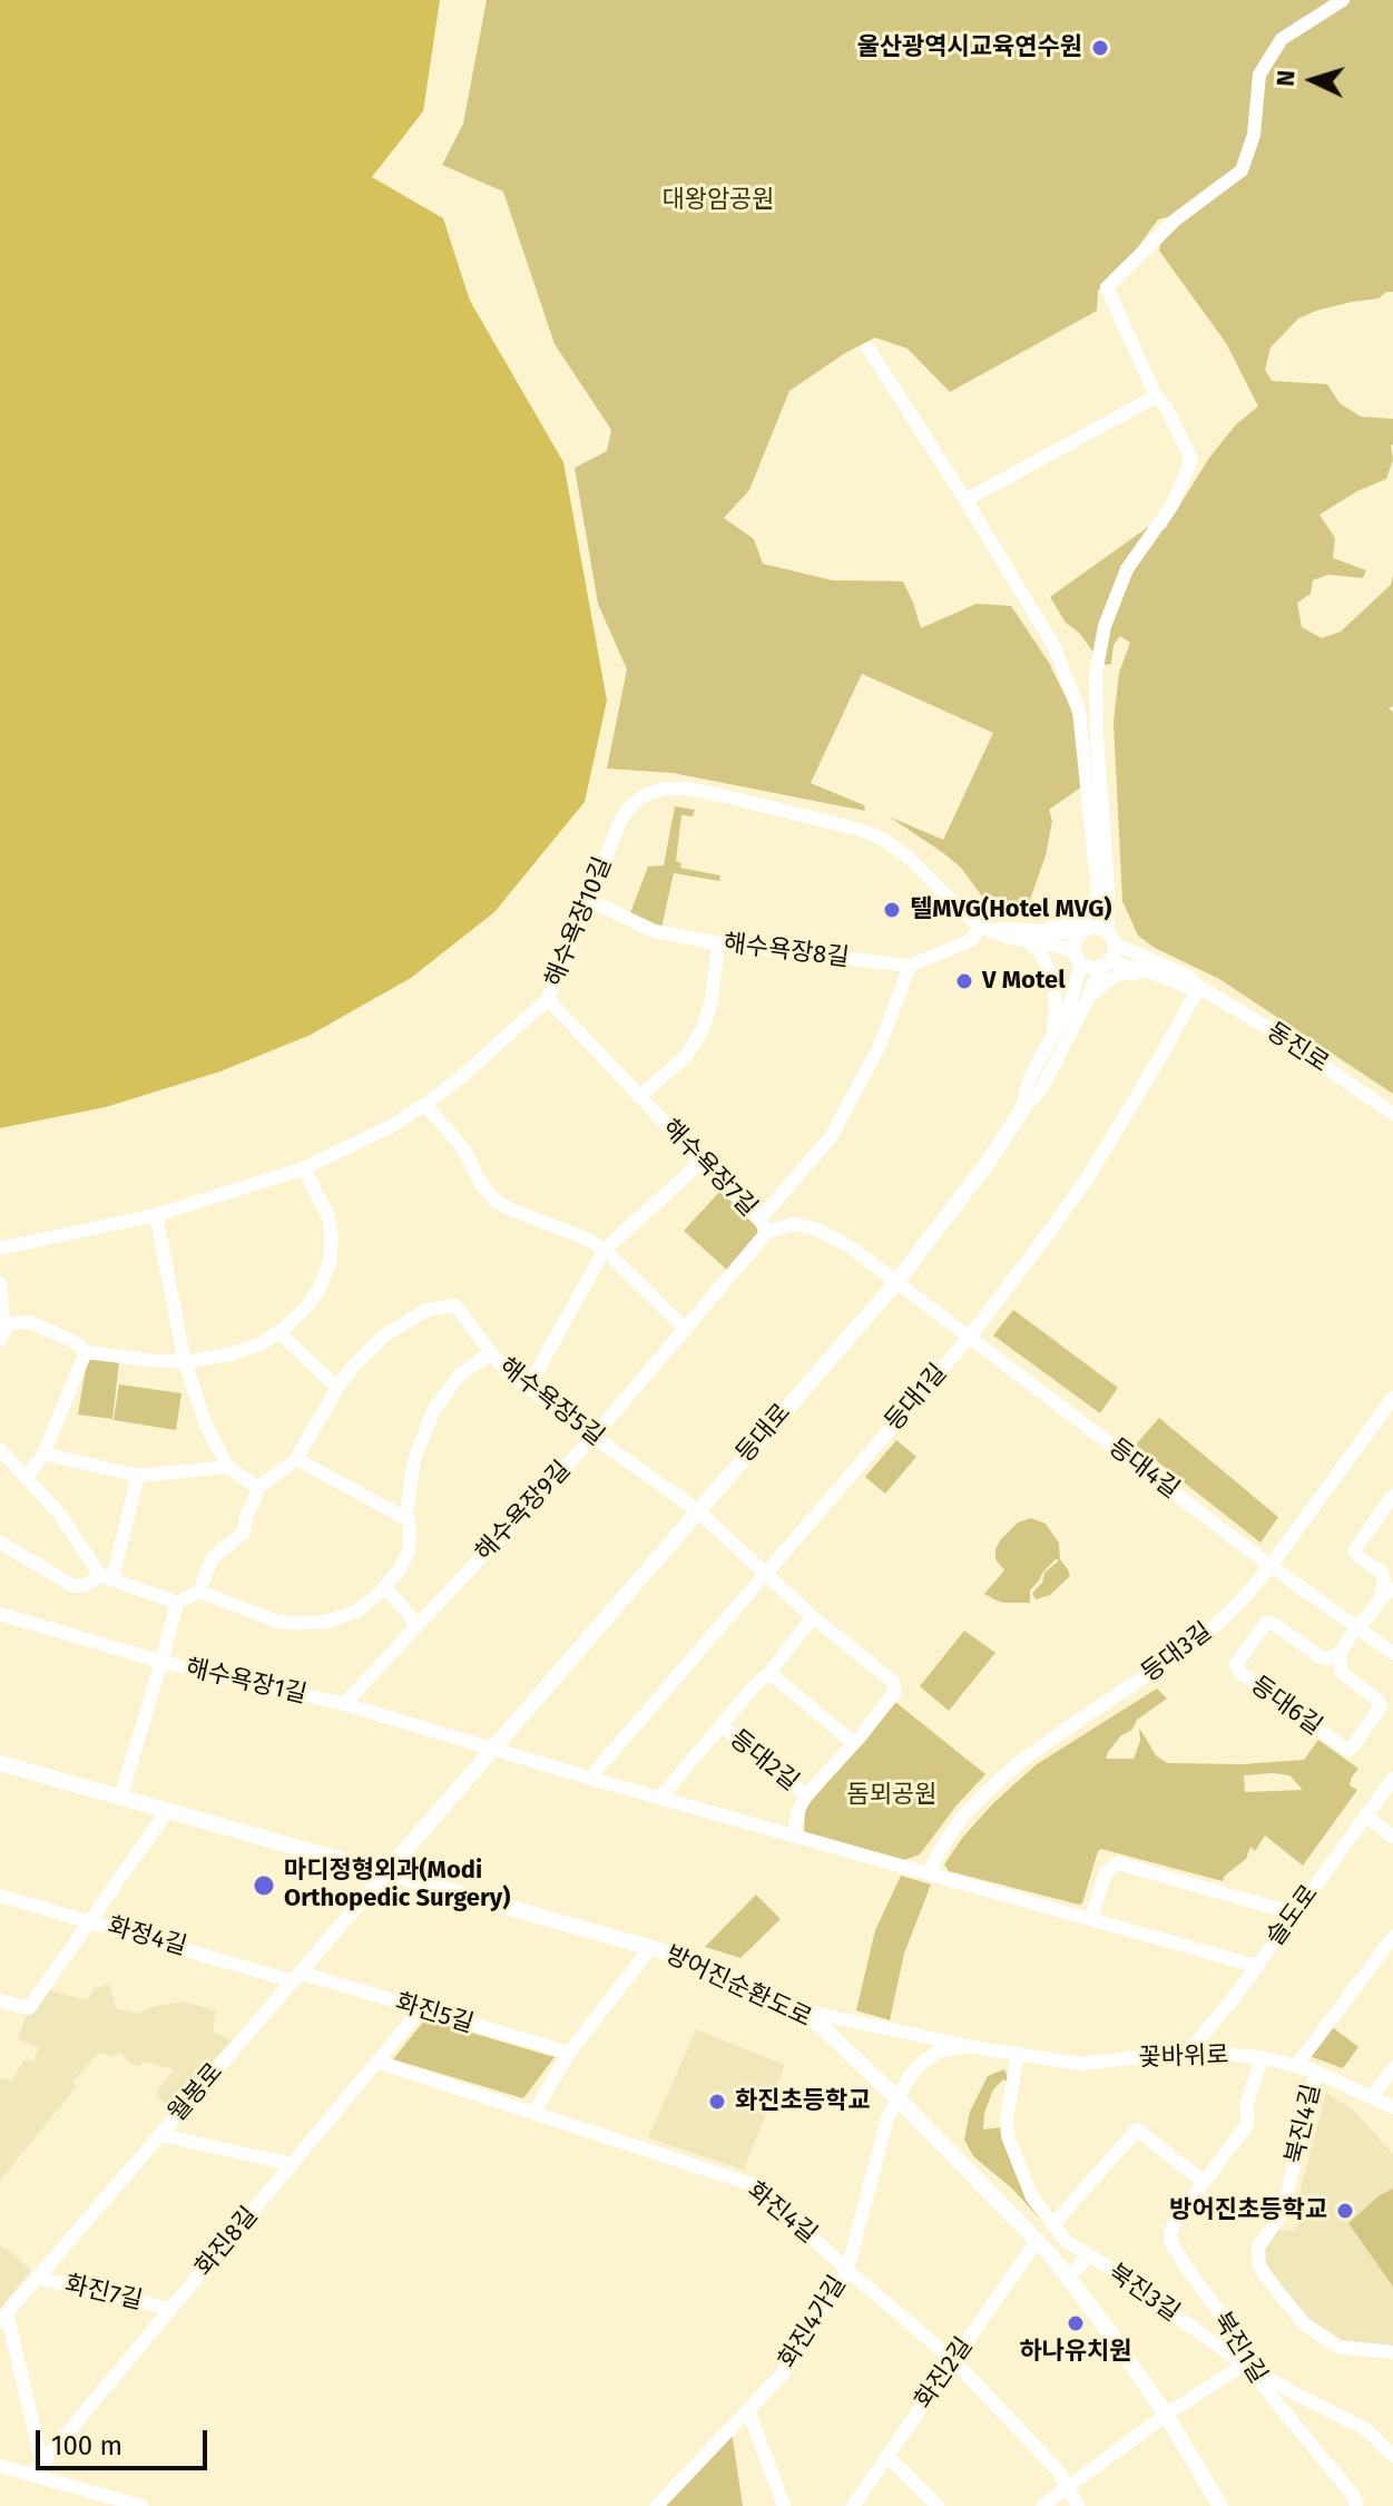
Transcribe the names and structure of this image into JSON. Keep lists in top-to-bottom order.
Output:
{
  "streets": {
    "main road": ["등대로", "방어진순환도로"],
    "street": [
      "해수욕장10길",
      "해수욕장8길",
      "동진로",
      "해수욕장7길",
      "등대1길",
      "해수욕장5길",
      "등대4길",
      "해수욕장9길",
      "등대3길",
      "해수욕장1길",
      "등대6길",
      "등대2길",
      "슬도로",
      "화정4길",
      "화진5길",
      "꽃바위로",
      "월봉로",
      "북진4길",
      "화진4길",
      "화진8길",
      "화진7길",
      "북진3길",
      "화진4가길",
      "북진1길",
      "화진2길"
    ]
  },
  "crossings": [
    ["해수욕장10길", "해수욕장8길"],
    ["해수욕장10길", "해수욕장7길"],
    ["해수욕장8길", "해수욕장9길"],
    ["동진로", "등대1길"],
    ["해수욕장7길", "등대로"],
    ["해수욕장7길", "등대4길"],
    ["해수욕장7길", "해수욕장9길"],
    ["등대1길", "해수욕장5길"],
    ["등대1길", "등대4길"],
    ["등대1길", "등대2길"],
    ["해수욕장5길", "등대로"],
    ["해수욕장5길", "해수욕장9길"],
    ["해수욕장5길", "등대2길"],
    ["등대로", "등대4길"],
    ["등대로", "해수욕장1길"],
    ["등대로", "방어진순환도로"],
    ["등대로", "월봉로"],
    ["등대4길", "등대3길"],
    ["해수욕장9길", "해수욕장1길"],
    ["슬도로", "꽃바위로"],
    ["화정4길", "화진5길"],
    ["화정4길", "월봉로"],
    ["방어진순환도로", "꽃바위로"],
    ["방어진순환도로", "월봉로"],
    ["방어진순환도로", "화진4가길"],
    ["방어진순환도로", "화진2길"],
    ["화진5길", "월봉로"],
    ["화진5길", "화진8길"],
    ["꽃바위로", "북진4길"],
    ["꽃바위로", "북진3길"],
    ["꽃바위로", "화진4가길"],
    ["꽃바위로", "북진1길"],
    ["월봉로", "화진8길"],
    ["월봉로", "화진7길"],
    ["화진4길", "화진8길"],
    ["화진4길", "화진4가길"],
    ["화진4길", "화진2길"],
    ["화진8길", "화진7길"],
    ["북진3길", "북진1길"]
  ],
  "parks": ["대왕암공원", "돔뫼공원"],
  "places": [
    "울산광역시교육연수원",
    "텔MVG(Hotel MVG)",
    "V Motel",
    "마디정형외과(Modi Orthopedic Surgery)",
    "화진초등학교",
    "방어진초등학교",
    "하나유치원"
  ],
  "scale_bar": "100 m",
  "north": "left"
}
